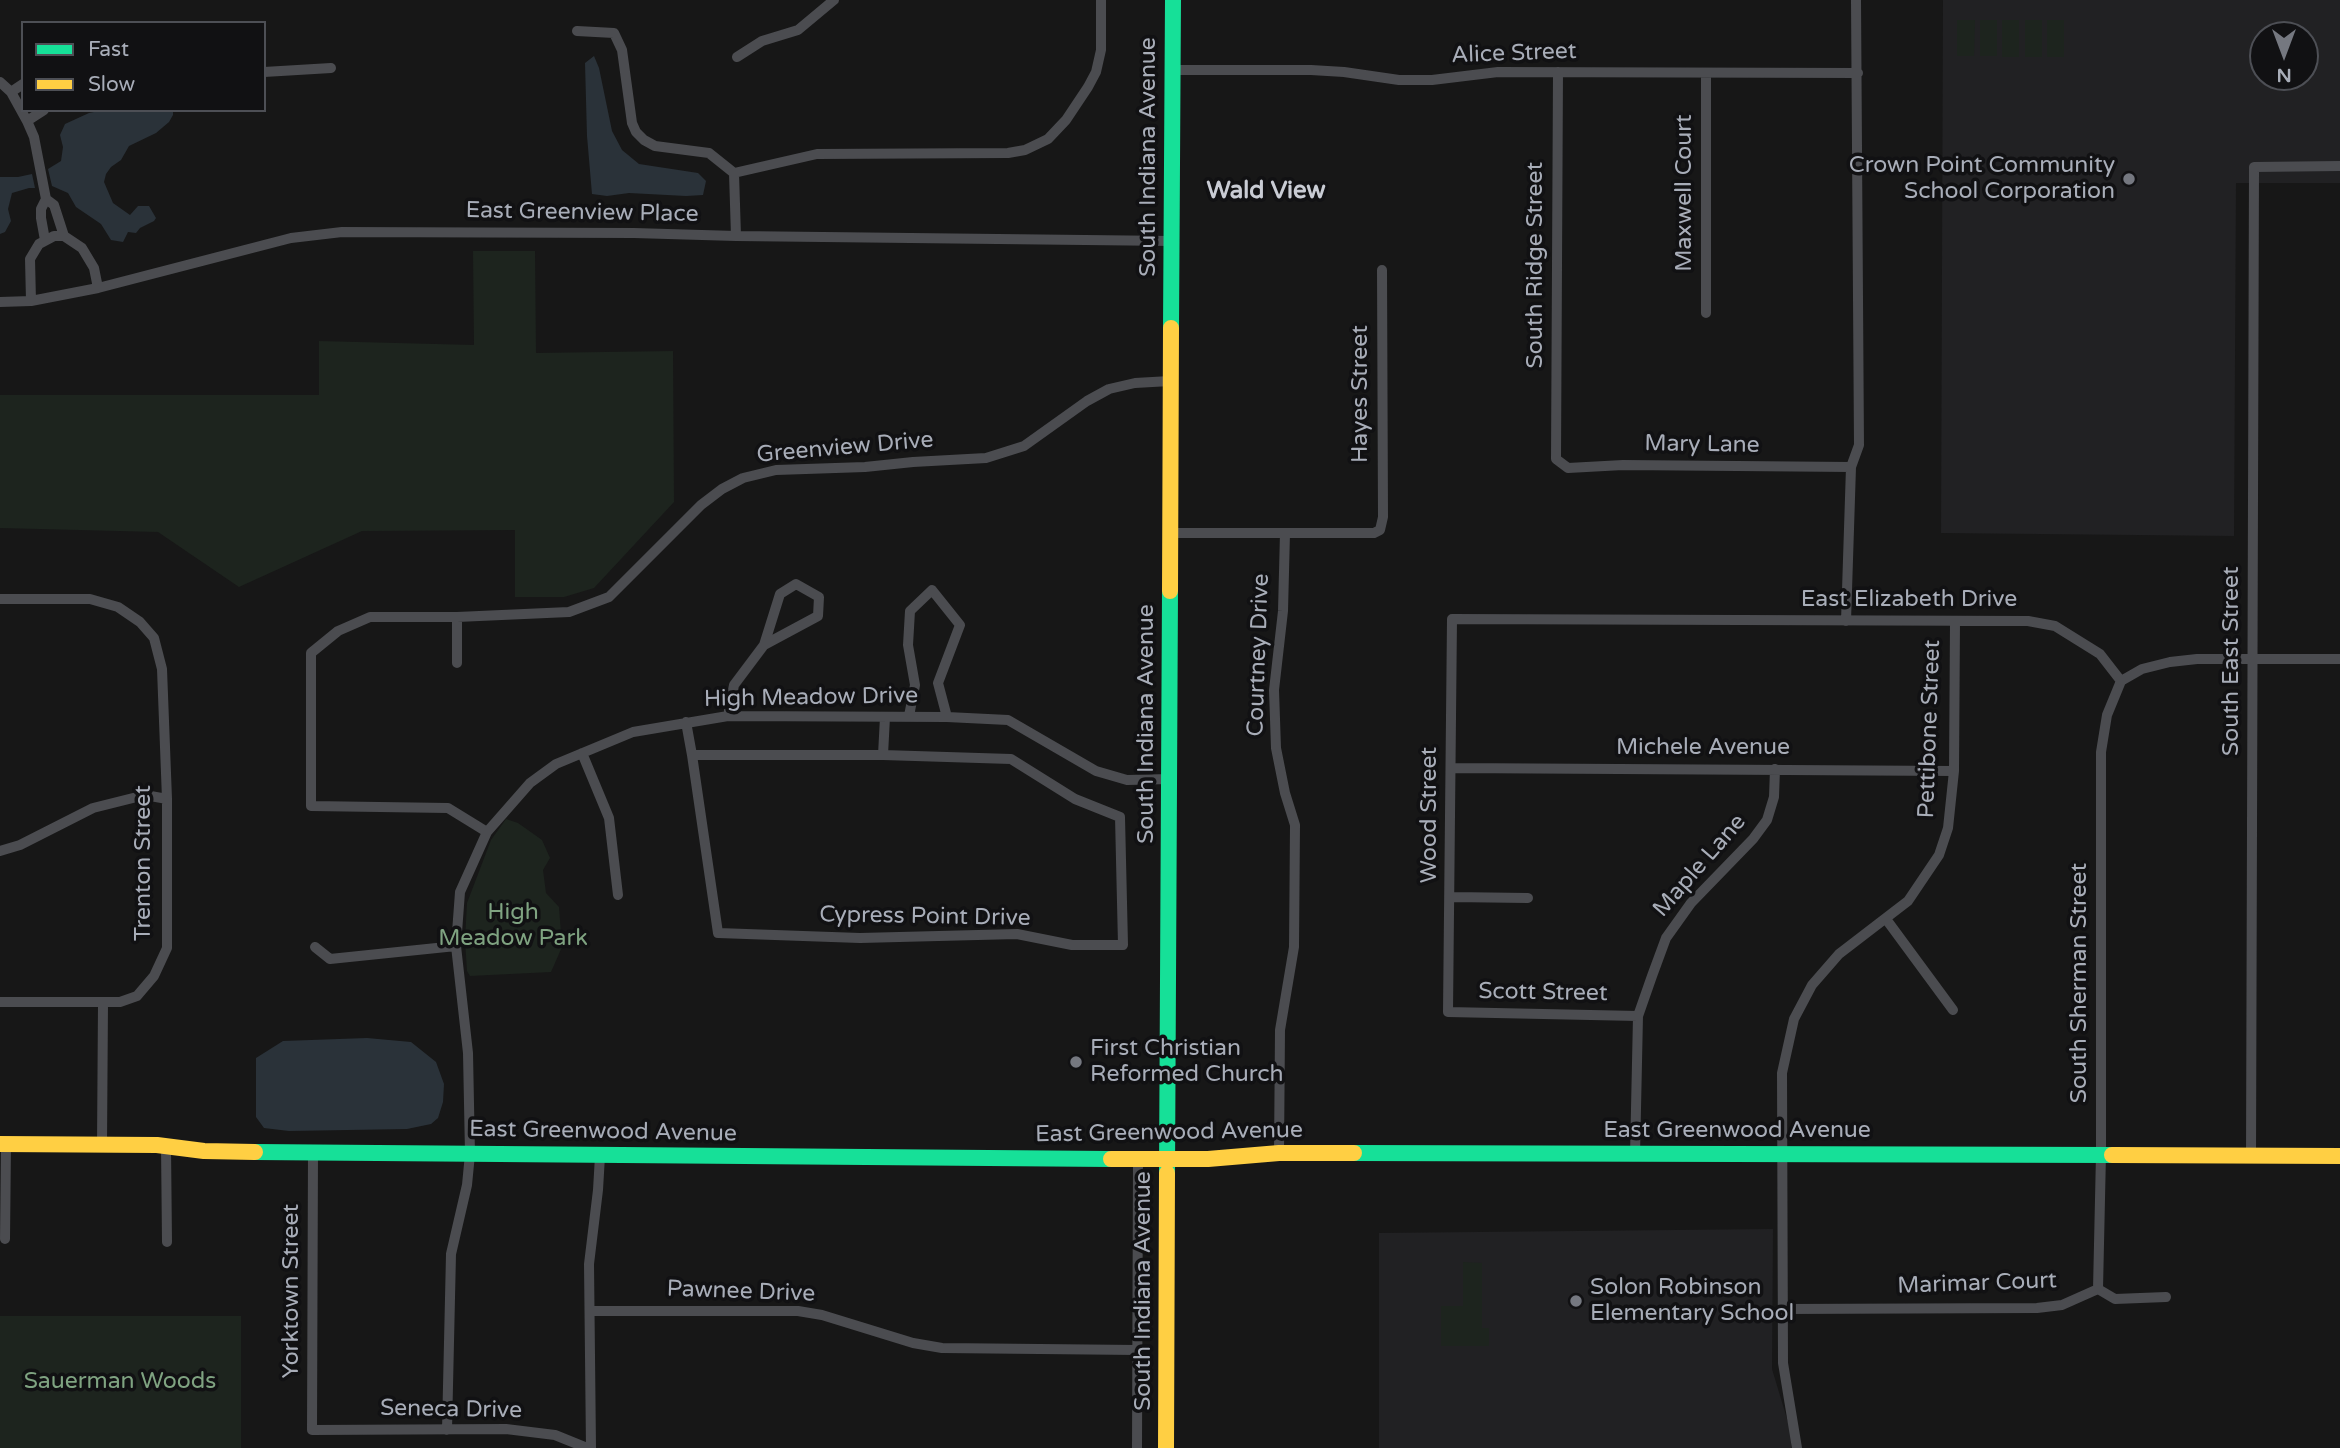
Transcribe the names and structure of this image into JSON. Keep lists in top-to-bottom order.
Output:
{
  "streets": {
    "street": [
      "Alice Street",
      "South Indiana Avenue",
      "Maxwell Court",
      "East Greenview Place",
      "South Ridge Street",
      "Hayes Street",
      "Mary Lane",
      "Greenview Drive",
      "East Elizabeth Drive",
      "Courtney Drive",
      "South East Street",
      "High Meadow Drive",
      "Pettibone Street",
      "Michele Avenue",
      "Wood Street",
      "Trenton Street",
      "Maple Lane",
      "Cypress Point Drive",
      "South Sherman Street",
      "Scott Street",
      "East Greenwood Avenue",
      "Marimar Court",
      "Yorktown Street",
      "Pawnee Drive",
      "Seneca Drive"
    ]
  },
  "crossings": [
    ["Alice Street", "South Indiana Avenue"],
    ["Alice Street", "Maxwell Court"],
    ["Alice Street", "South Ridge Street"],
    ["South Indiana Avenue", "East Greenview Place"],
    ["South Indiana Avenue", "Greenview Drive"],
    ["South Indiana Avenue", "High Meadow Drive"],
    ["South Indiana Avenue", "East Greenwood Avenue"],
    ["South Ridge Street", "Mary Lane"],
    ["Hayes Street", "Courtney Drive"],
    ["Greenview Drive", "High Meadow Drive"],
    ["East Elizabeth Drive", "Pettibone Street"],
    ["East Elizabeth Drive", "Wood Street"],
    ["East Elizabeth Drive", "South Sherman Street"],
    ["Courtney Drive", "East Greenwood Avenue"],
    ["South East Street", "East Greenwood Avenue"],
    ["High Meadow Drive", "East Greenwood Avenue"],
    ["High Meadow Drive", "Seneca Drive"],
    ["Pettibone Street", "Michele Avenue"],
    ["Pettibone Street", "East Greenwood Avenue"],
    ["Pettibone Street", "Marimar Court"],
    ["Michele Avenue", "Wood Street"],
    ["Michele Avenue", "Maple Lane"],
    ["Wood Street", "Scott Street"],
    ["Maple Lane", "Scott Street"],
    ["Maple Lane", "East Greenwood Avenue"],
    ["South Sherman Street", "East Greenwood Avenue"],
    ["South Sherman Street", "Marimar Court"],
    ["East Greenwood Avenue", "Yorktown Street"],
    ["Yorktown Street", "Seneca Drive"]
  ],
  "districts": ["Wald View"],
  "parks": ["High Meadow Park", "Sauerman Woods"],
  "places": ["Crown Point Community School Corporation", "First Christian Reformed Church", "Solon Robinson Elementary School"],
  "legend": ["Fast", "Slow"],
  "north": "bottom"
}
